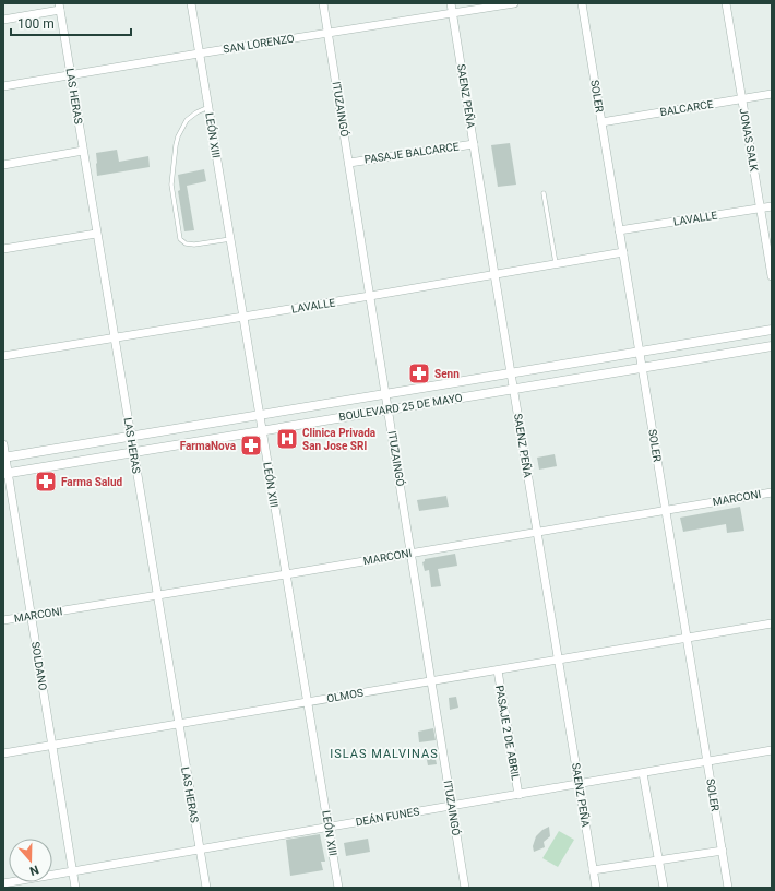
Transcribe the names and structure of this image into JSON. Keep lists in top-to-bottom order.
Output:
{
  "streets": {
    "street": [
      "SAN LORENZO",
      "LAS HERAS",
      "SAENZ PEÑA",
      "SOLER",
      "BALCARCE",
      "ITUZAINGÓ",
      "LEÓN XIII",
      "JONAS SALK",
      "PASAJE BALCARCE",
      "LAVALLE",
      "BOULEVARD 25 DE MAYO",
      "MARCONI",
      "SOLDANO",
      "OLMOS",
      "PASAJE 2 DE ABRIL",
      "DEÁN FUNES"
    ]
  },
  "crossings": [
    ["SAN LORENZO", "LAS HERAS"],
    ["SAN LORENZO", "SAENZ PEÑA"],
    ["SAN LORENZO", "ITUZAINGÓ"],
    ["SAN LORENZO", "LEÓN XIII"],
    ["LAS HERAS", "LAVALLE"],
    ["LAS HERAS", "BOULEVARD 25 DE MAYO"],
    ["LAS HERAS", "MARCONI"],
    ["LAS HERAS", "OLMOS"],
    ["LAS HERAS", "DEÁN FUNES"],
    ["SAENZ PEÑA", "PASAJE BALCARCE"],
    ["SAENZ PEÑA", "LAVALLE"],
    ["SAENZ PEÑA", "BOULEVARD 25 DE MAYO"],
    ["SAENZ PEÑA", "MARCONI"],
    ["SAENZ PEÑA", "OLMOS"],
    ["SAENZ PEÑA", "DEÁN FUNES"],
    ["SOLER", "BALCARCE"],
    ["SOLER", "LAVALLE"],
    ["SOLER", "BOULEVARD 25 DE MAYO"],
    ["SOLER", "MARCONI"],
    ["SOLER", "OLMOS"],
    ["SOLER", "DEÁN FUNES"],
    ["BALCARCE", "JONAS SALK"],
    ["ITUZAINGÓ", "PASAJE BALCARCE"],
    ["ITUZAINGÓ", "LAVALLE"],
    ["ITUZAINGÓ", "BOULEVARD 25 DE MAYO"],
    ["ITUZAINGÓ", "MARCONI"],
    ["ITUZAINGÓ", "OLMOS"],
    ["ITUZAINGÓ", "DEÁN FUNES"],
    ["LEÓN XIII", "LAVALLE"],
    ["LEÓN XIII", "BOULEVARD 25 DE MAYO"],
    ["LEÓN XIII", "MARCONI"],
    ["LEÓN XIII", "OLMOS"],
    ["LEÓN XIII", "DEÁN FUNES"],
    ["JONAS SALK", "LAVALLE"],
    ["BOULEVARD 25 DE MAYO", "SOLDANO"],
    ["MARCONI", "SOLDANO"],
    ["SOLDANO", "OLMOS"],
    ["SOLDANO", "DEÁN FUNES"],
    ["OLMOS", "PASAJE 2 DE ABRIL"],
    ["PASAJE 2 DE ABRIL", "DEÁN FUNES"]
  ],
  "districts": ["ISLAS MALVINAS"],
  "places": {
    "pharmacy": ["Senn", "FarmaNova", "Farma Salud"],
    "hospital": ["Clinica Privada San Jose SRl"]
  },
  "scale_bar": "100 m",
  "north": "bottom"
}
